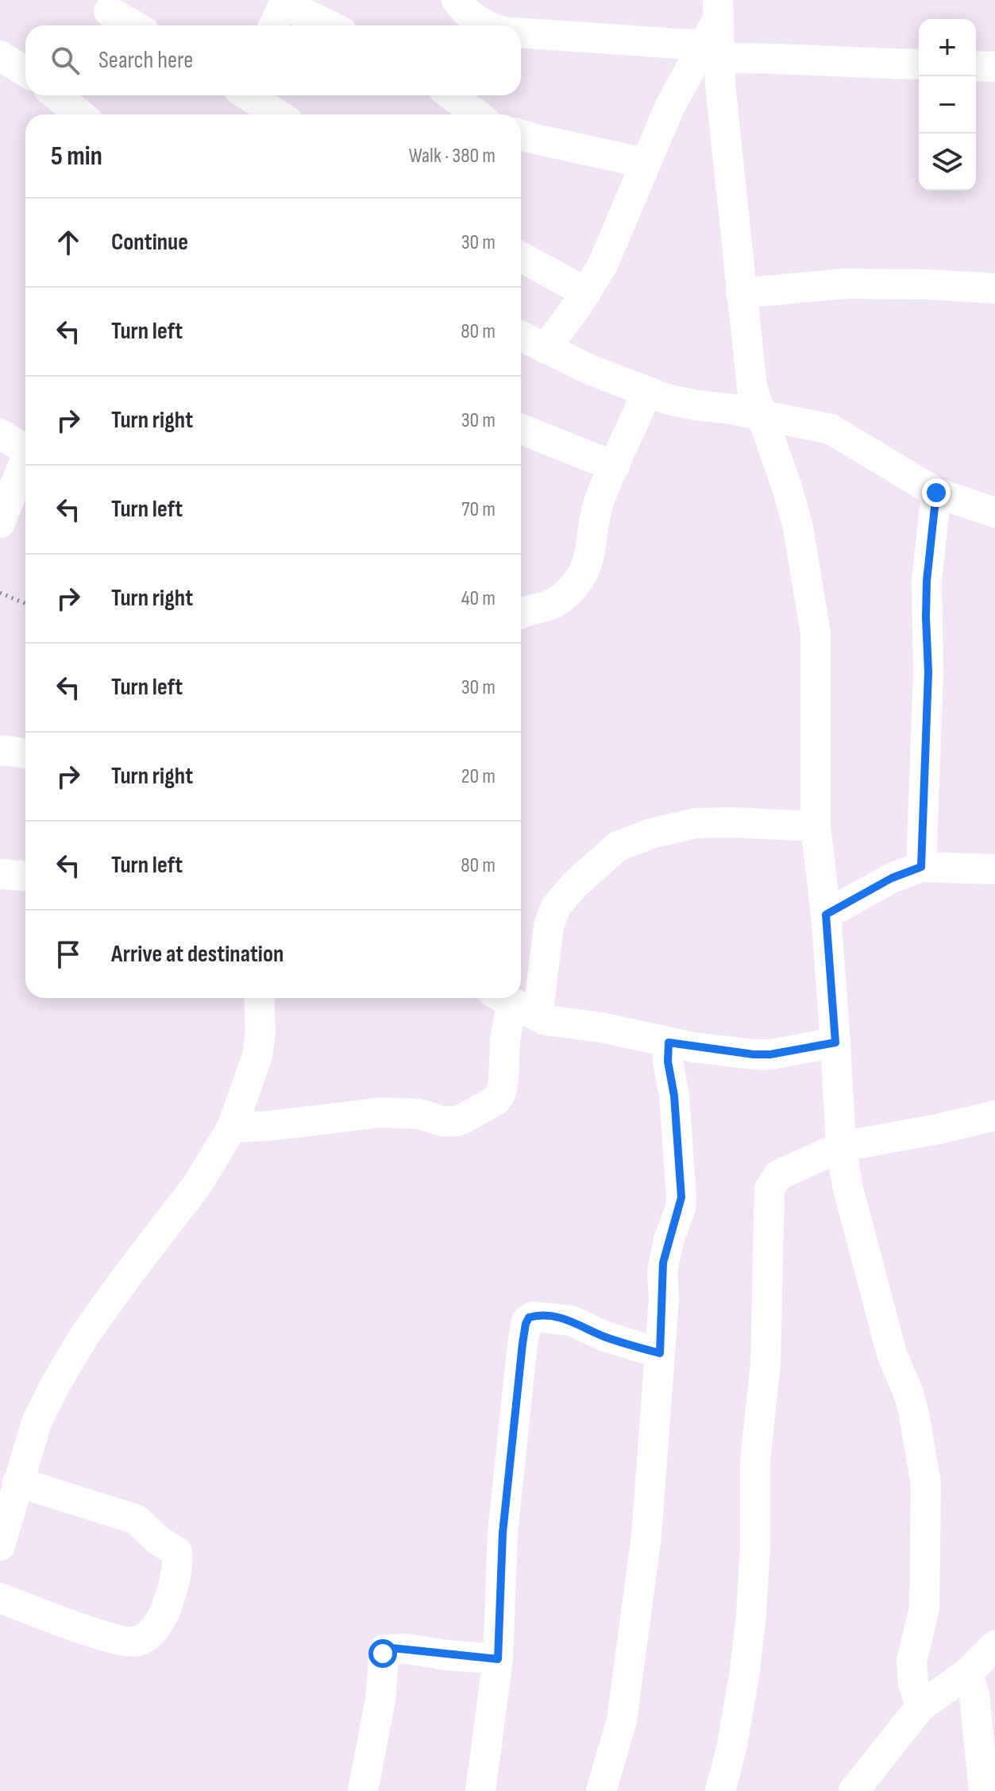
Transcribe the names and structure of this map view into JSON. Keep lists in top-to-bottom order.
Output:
{
  "page": {
    "map_buttons": ["+", "−"],
    "search": "Search here",
    "heading": ["5 min", "Walk · 380 m"],
    "list": [
      ["Continue", "30 m"],
      ["Turn left", "80 m"],
      ["Turn right", "30 m"],
      ["Turn left", "70 m"],
      ["Turn right", "40 m"],
      ["Turn left", "30 m"],
      ["Turn right", "20 m"],
      ["Turn left", "80 m"],
      "Arrive at destination"
    ]
  }
}
